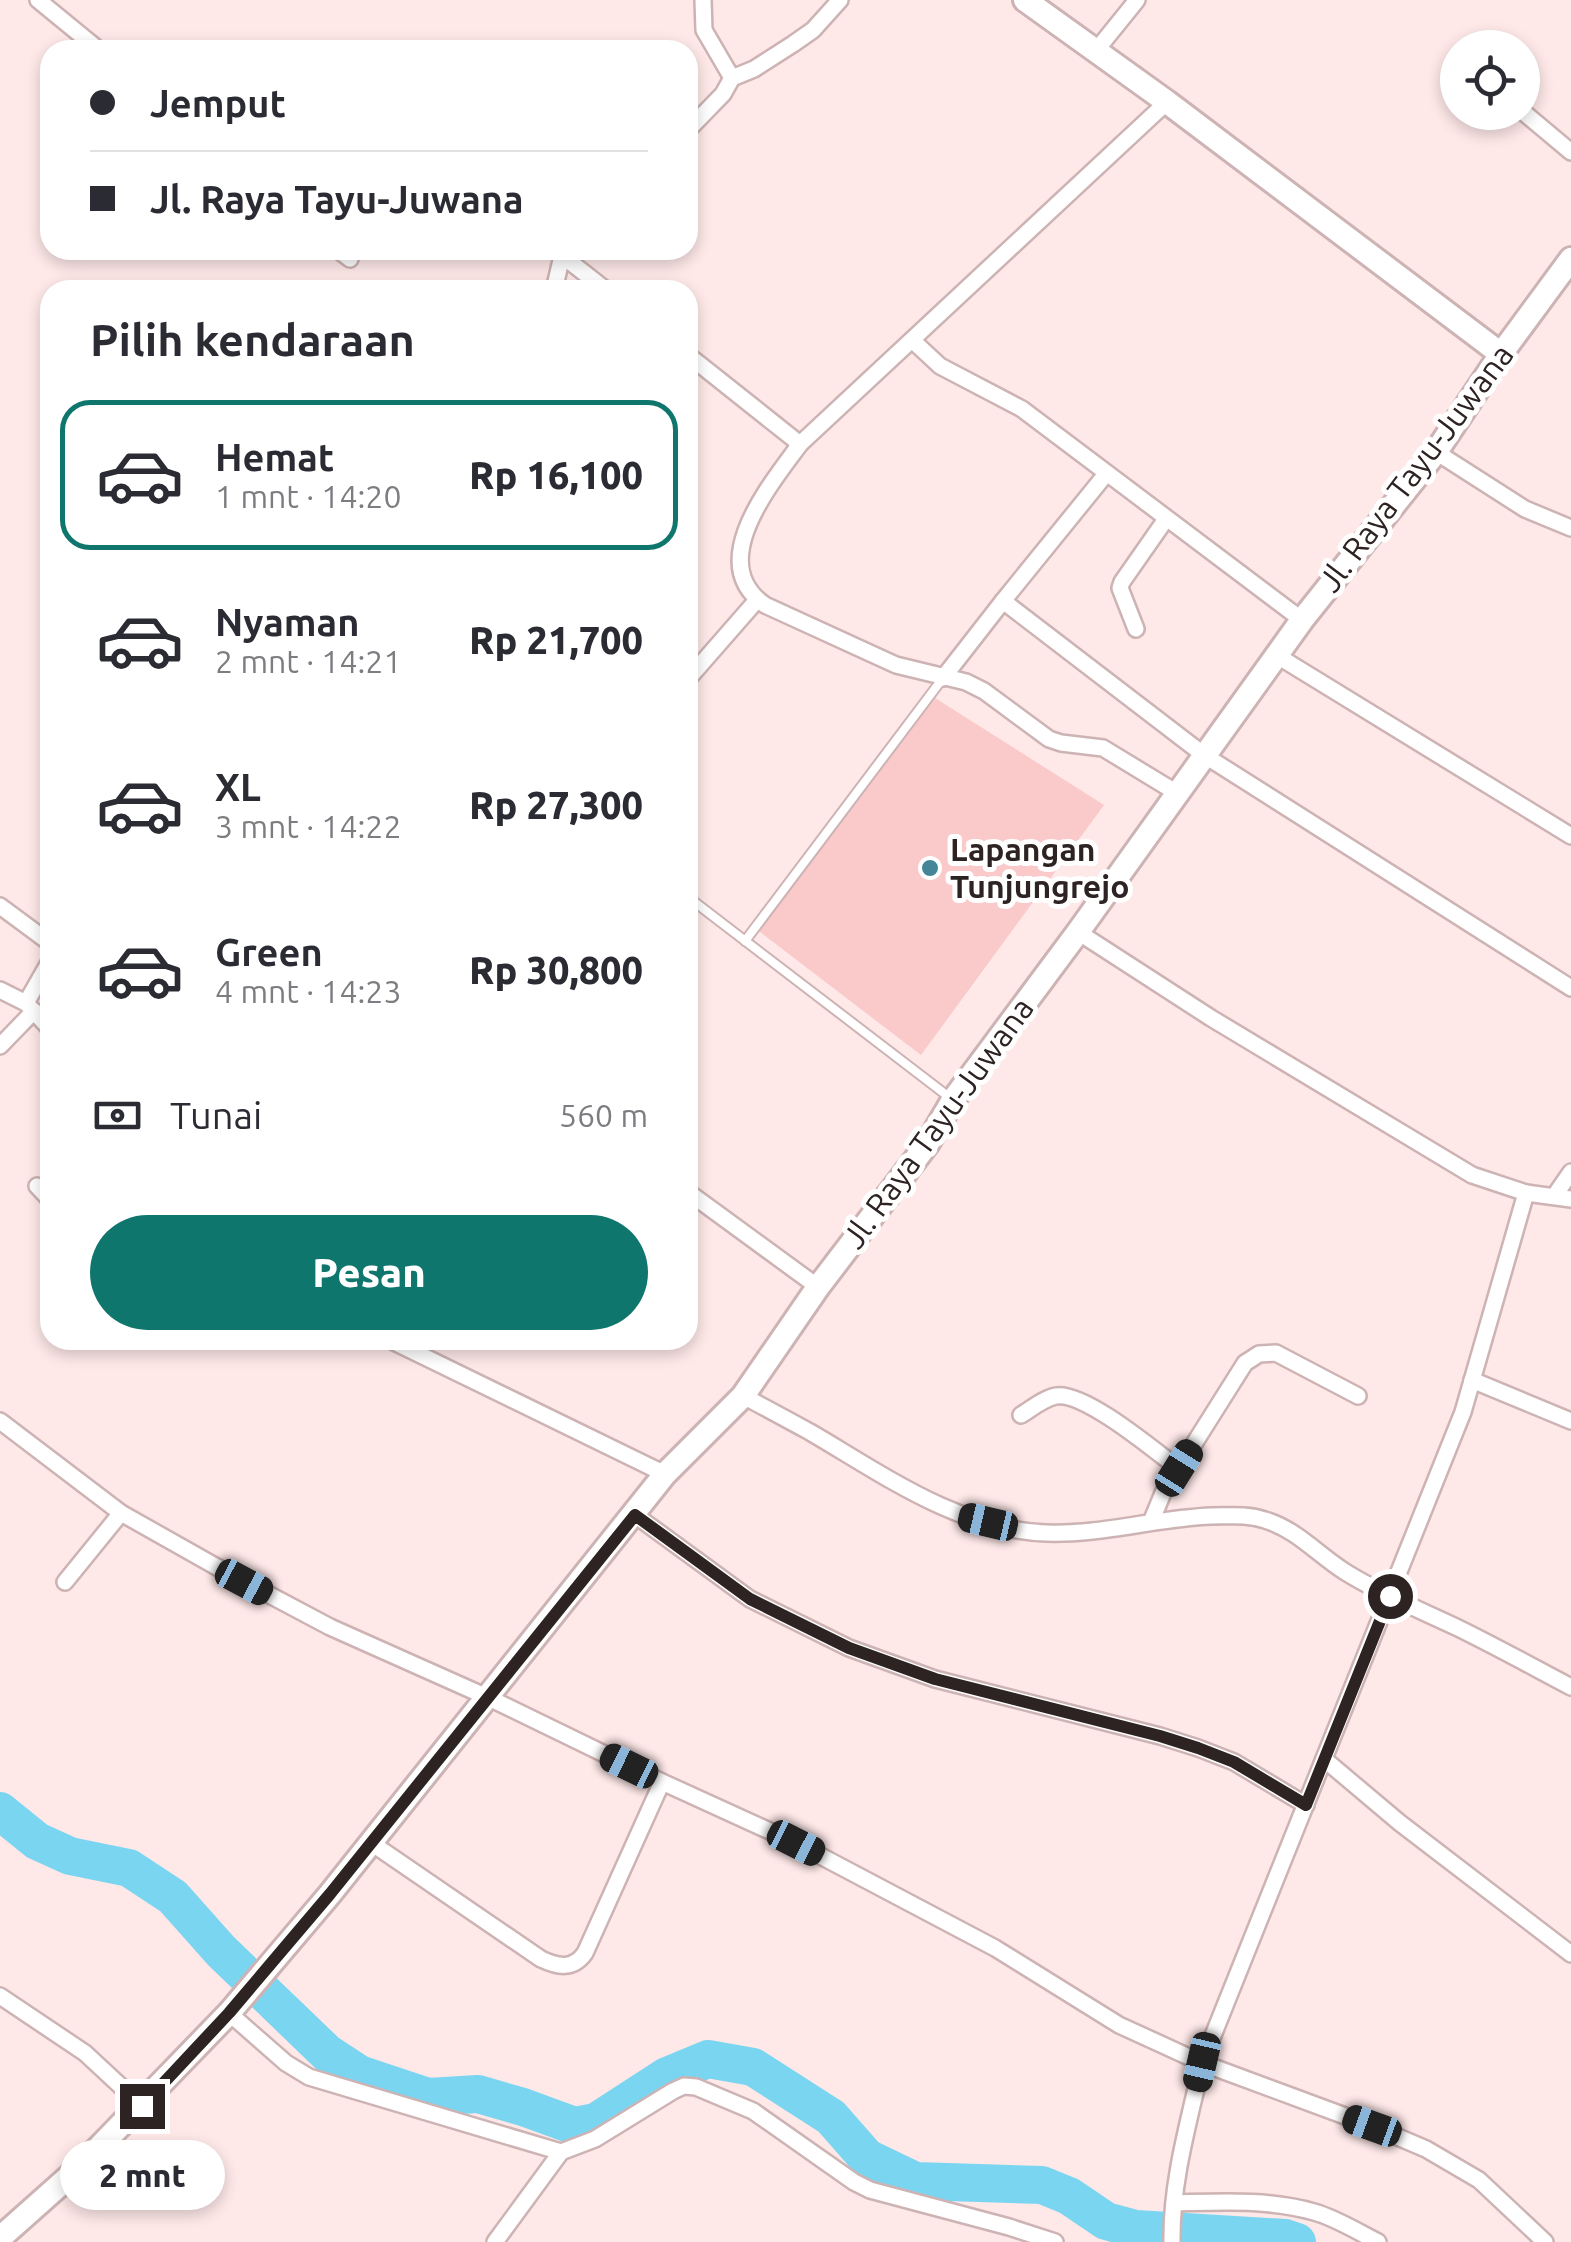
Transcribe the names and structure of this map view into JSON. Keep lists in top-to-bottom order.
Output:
{
  "streets": {
    "main road": ["Jl. Raya Tayu-Juwana"]
  },
  "places": ["Lapangan Tunjungrejo"],
  "page": {
    "banner": ["Jemput", "Jl. Raya Tayu-Juwana"],
    "heading": "Pilih kendaraan",
    "list": [
      {
        "name": "Hemat",
        "note": "1 mnt · 14:20",
        "value": "Rp 16,100"
      },
      {
        "name": "Nyaman",
        "note": "2 mnt · 14:21",
        "value": "Rp 21,700"
      },
      {
        "name": "XL",
        "note": "3 mnt · 14:22",
        "value": "Rp 27,300"
      },
      {
        "name": "Green",
        "note": "4 mnt · 14:23",
        "value": "Rp 30,800"
      }
    ],
    "pay": ["Tunai", "560 m"],
    "buttons": "Pesan",
    "bubble": "2 mnt"
  }
}
